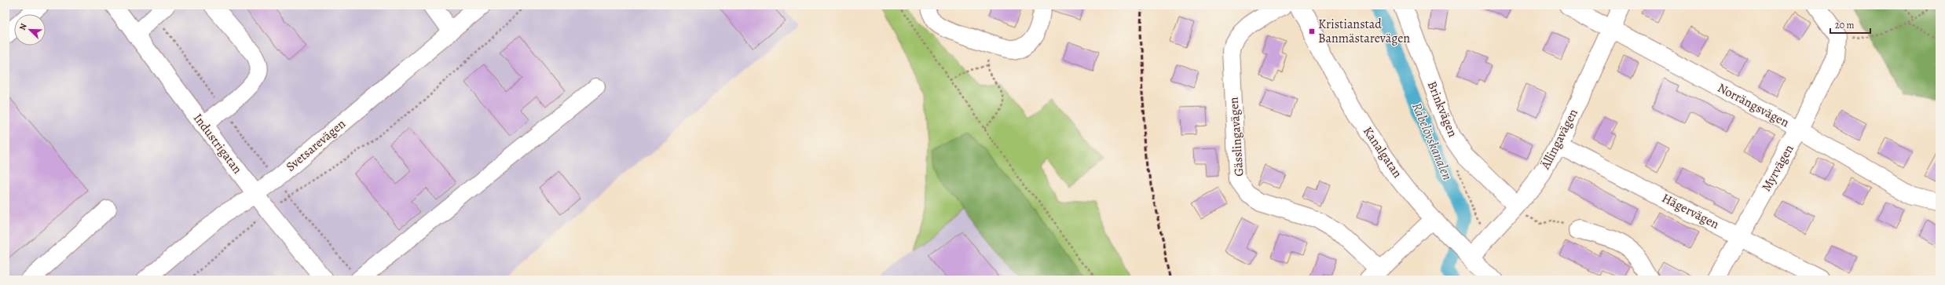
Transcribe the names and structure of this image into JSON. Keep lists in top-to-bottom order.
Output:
{
  "streets": {
    "street": [
      "Norrängsvägen",
      "Brinkvägen",
      "Gässlingavägen",
      "Ällingavägen",
      "Industrigatan",
      "Svetsarevägen",
      "Kanalgatan",
      "Myrvägen",
      "Hägervägen"
    ]
  },
  "crossings": [
    ["Norrängsvägen", "Ällingavägen"],
    ["Norrängsvägen", "Myrvägen"],
    ["Brinkvägen", "Ällingavägen"],
    ["Ällingavägen", "Kanalgatan"],
    ["Ällingavägen", "Hägervägen"],
    ["Industrigatan", "Svetsarevägen"],
    ["Myrvägen", "Hägervägen"]
  ],
  "water": ["Råbelövskanalen"],
  "places": {
    "transit": ["Kristianstad Banmästarevägen"]
  },
  "scale_bar": "20 m",
  "north": "top left"
}
